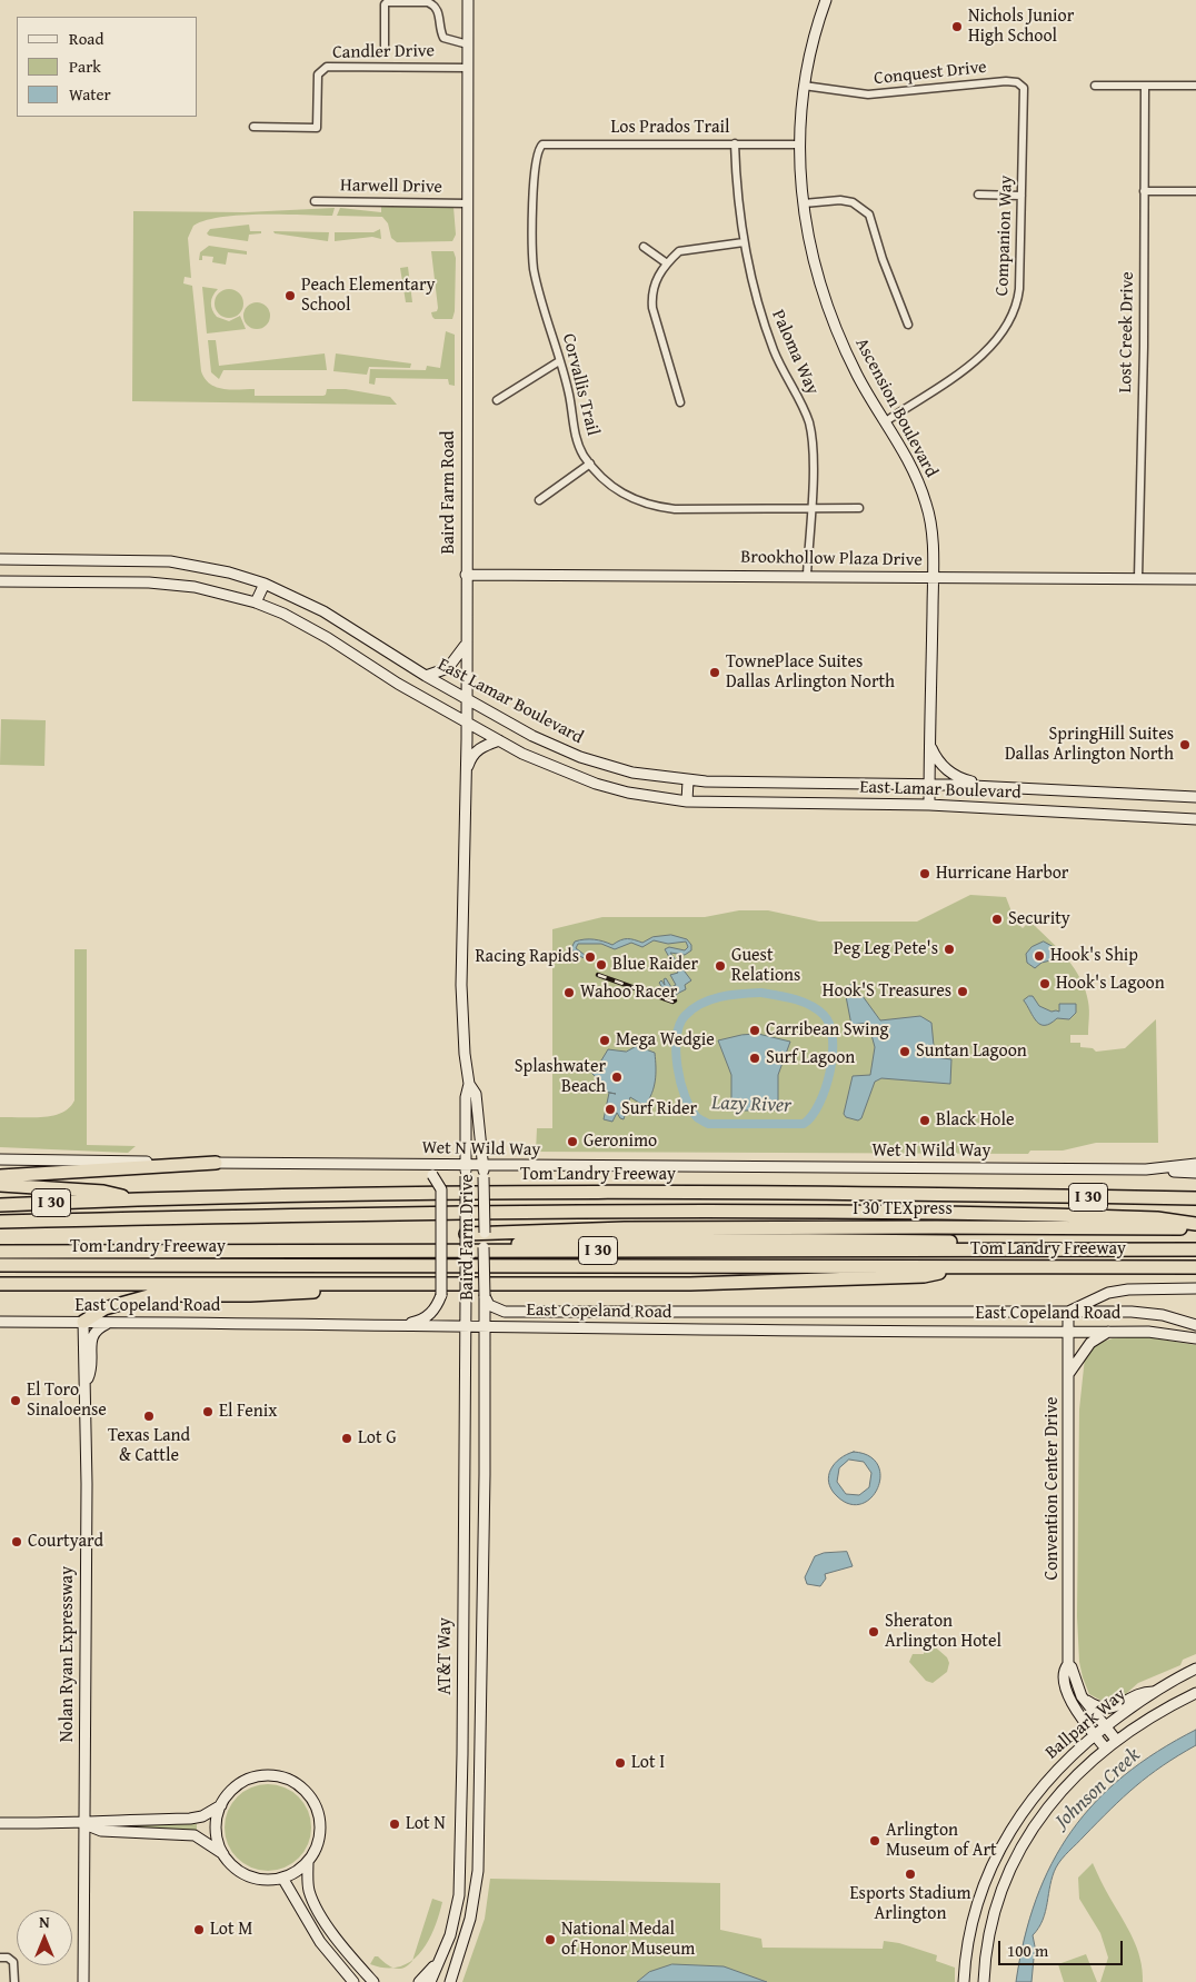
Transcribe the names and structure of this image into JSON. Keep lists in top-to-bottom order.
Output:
{
  "streets": {
    "highway": ["Tom Landry Freeway", "I 30", "I 30 TEXpress"],
    "main road": [
      "Ascension Boulevard",
      "Baird Farm Road",
      "Brookhollow Plaza Drive",
      "East Lamar Boulevard",
      "Wet N Wild Way",
      "Baird Farm Drive",
      "East Copeland Road",
      "Convention Center Drive",
      "Nolan Ryan Expressway",
      "AT&T Way",
      "Ballpark Way"
    ],
    "street": [
      "Candler Drive",
      "Conquest Drive",
      "Los Prados Trail",
      "Harwell Drive",
      "Companion Way",
      "Lost Creek Drive",
      "Paloma Way",
      "Corvallis Trail"
    ]
  },
  "crossings": [
    ["Candler Drive", "Baird Farm Road"],
    ["Conquest Drive", "Companion Way"],
    ["Conquest Drive", "Ascension Boulevard"],
    ["Los Prados Trail", "Paloma Way"],
    ["Los Prados Trail", "Corvallis Trail"],
    ["Los Prados Trail", "Ascension Boulevard"],
    ["Harwell Drive", "Baird Farm Road"],
    ["Companion Way", "Ascension Boulevard"],
    ["Lost Creek Drive", "Brookhollow Plaza Drive"],
    ["Paloma Way", "Corvallis Trail"],
    ["Paloma Way", "Brookhollow Plaza Drive"],
    ["Ascension Boulevard", "Brookhollow Plaza Drive"],
    ["Ascension Boulevard", "East Lamar Boulevard"],
    ["Baird Farm Road", "Brookhollow Plaza Drive"],
    ["Baird Farm Road", "East Lamar Boulevard"],
    ["Baird Farm Road", "Baird Farm Drive"],
    ["Wet N Wild Way", "Baird Farm Drive"],
    ["Baird Farm Drive", "East Copeland Road"],
    ["Baird Farm Drive", "AT&T Way"],
    ["East Copeland Road", "Convention Center Drive"],
    ["East Copeland Road", "Nolan Ryan Expressway"],
    ["East Copeland Road", "AT&T Way"],
    ["Convention Center Drive", "Ballpark Way"]
  ],
  "water": ["Lazy River", "Johnson Creek"],
  "places": [
    "Nichols Junior High School",
    "Peach Elementary School",
    "TownePlace Suites Dallas Arlington North",
    "SpringHill Suites Dallas Arlington North",
    "Hurricane Harbor",
    "Security",
    "Peg Leg Pete's",
    "Hook's Ship",
    "Racing Rapids",
    "Blue Raider",
    "Guest Relations",
    "Hook's Lagoon",
    "Hook'S Treasures",
    "Wahoo Racer",
    "Carribean Swing",
    "Mega Wedgie",
    "Suntan Lagoon",
    "Surf Lagoon",
    "Splashwater Beach",
    "Surf Rider",
    "Black Hole",
    "Geronimo",
    "El Toro Sinaloense",
    "El Fenix",
    "Texas Land & Cattle",
    "Lot G",
    "Courtyard",
    "Sheraton Arlington Hotel",
    "Lot I",
    "Lot N",
    "Arlington Museum of Art",
    "Esports Stadium Arlington",
    "Lot M",
    "National Medal of Honor Museum"
  ],
  "legend": ["Road", "Park", "Water"],
  "scale_bar": "100 m",
  "north": "top"
}
